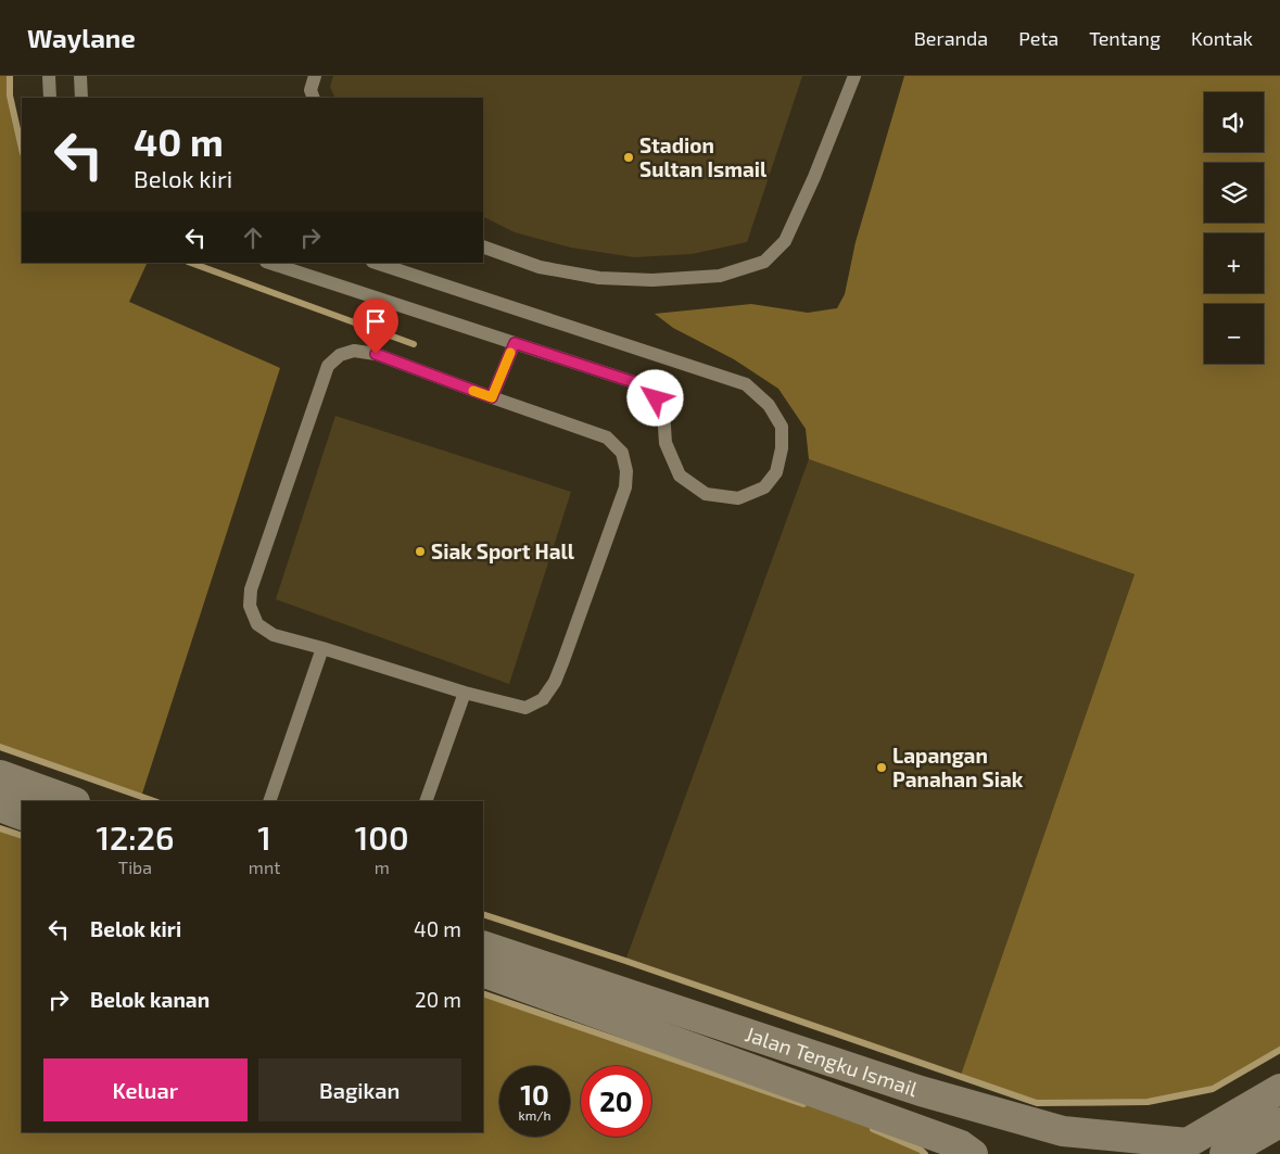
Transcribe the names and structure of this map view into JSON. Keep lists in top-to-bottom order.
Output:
{
  "streets": {
    "main road": ["Jalan Tengku Ismail"]
  },
  "places": ["Stadion Sultan Ismail", "Siak Sport Hall", "Lapangan Panahan Siak"],
  "page": {
    "header": "Waylane",
    "nav": [
      "Beranda",
      "Peta",
      "Tentang",
      "Kontak"
    ],
    "map_buttons": ["+", "−"],
    "turn": ["40 m", "Belok kiri"],
    "eta": [
      "12:26",
      "Tiba",
      "1",
      "mnt",
      "100",
      "m"
    ],
    "list": [
      {
        "name": "Belok kiri",
        "value": "40 m"
      },
      {
        "name": "Belok kanan",
        "value": "20 m"
      }
    ],
    "buttons": ["Keluar", "Bagikan"],
    "speed": "10 km/h",
    "limit": "20"
  }
}
